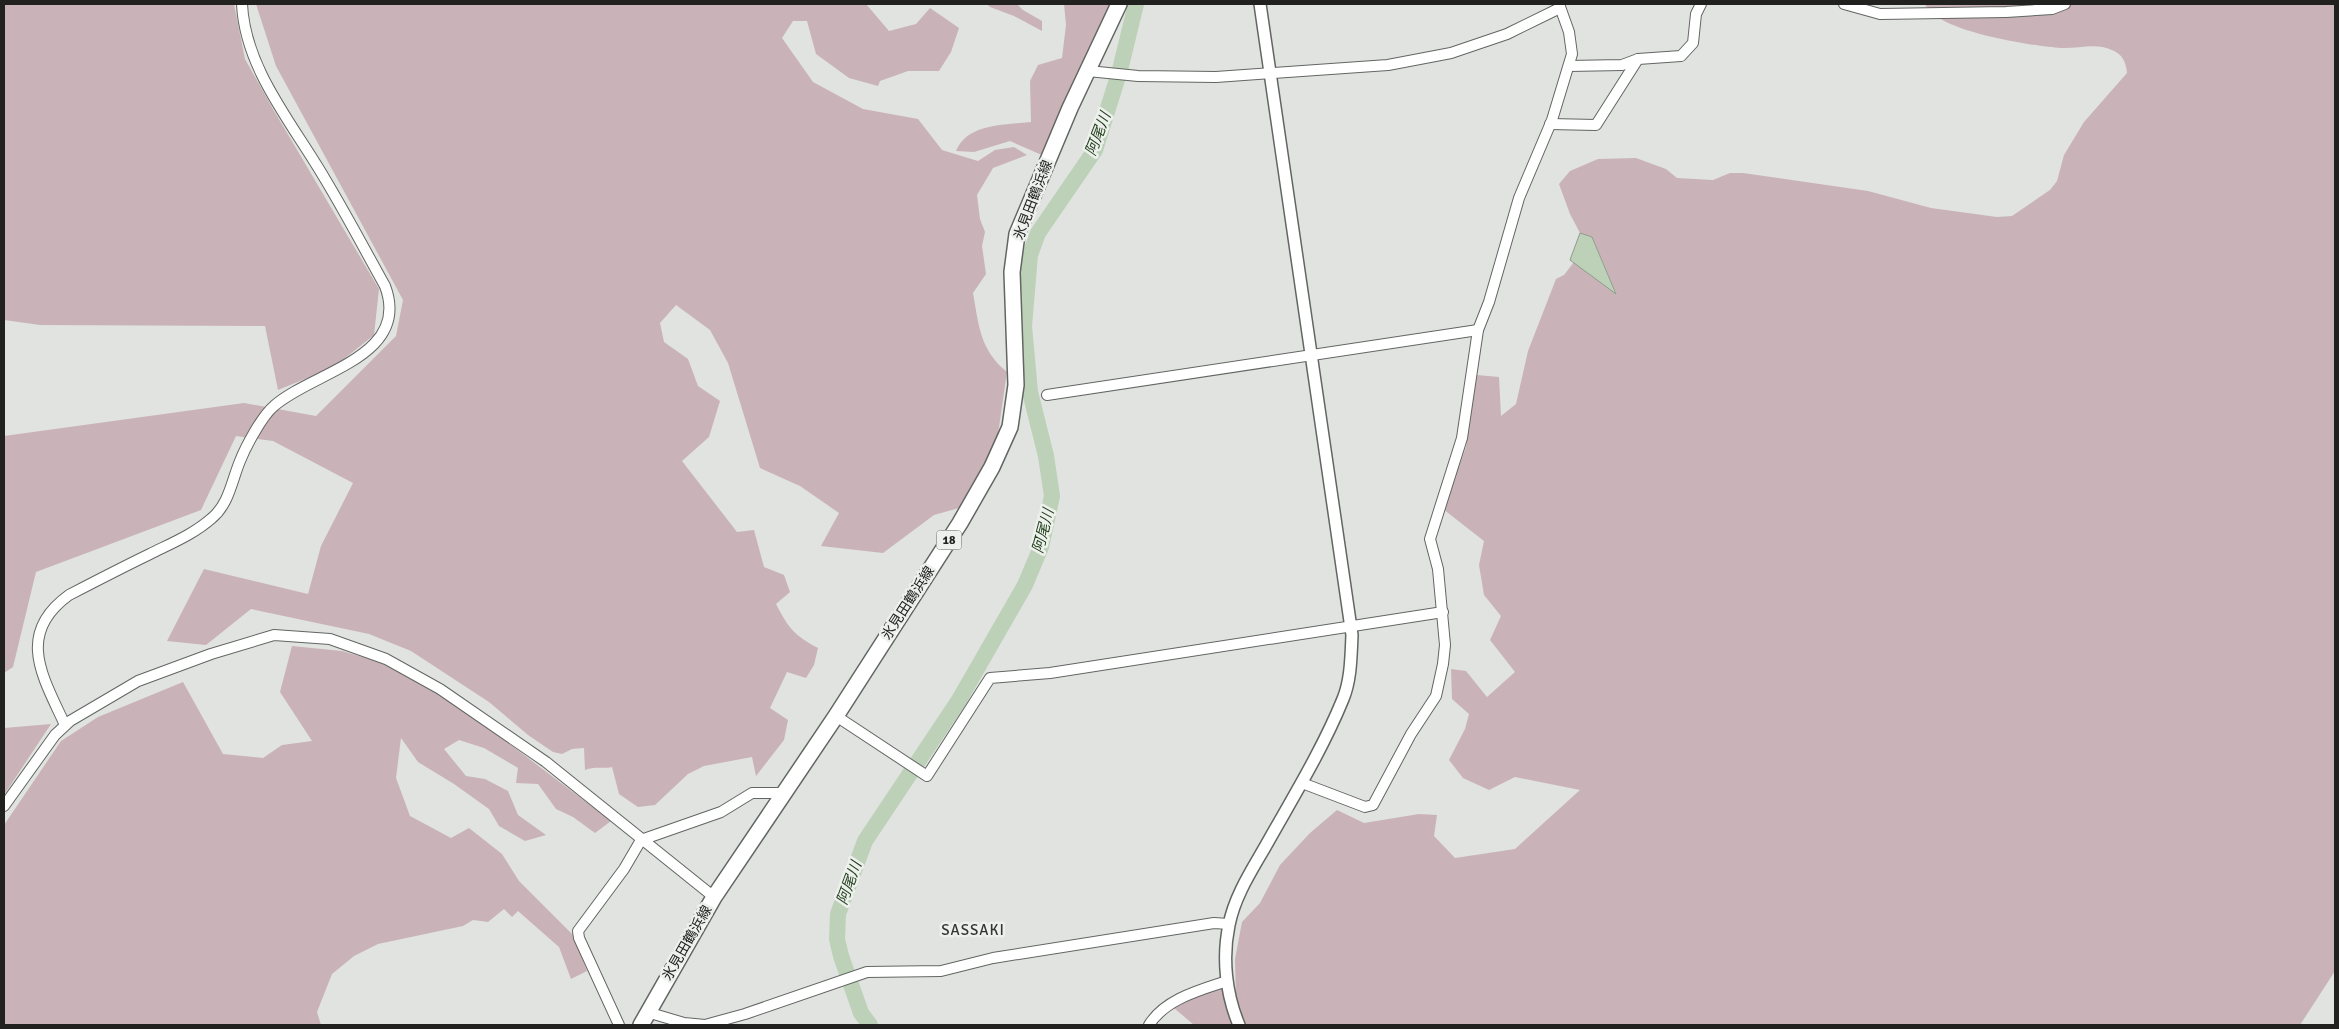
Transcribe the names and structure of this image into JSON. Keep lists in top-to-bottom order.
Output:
{
  "streets": {
    "main road": ["氷見田鶴浜線", "18"]
  },
  "districts": ["SASSAKI"],
  "water": ["阿尾川"]
}
